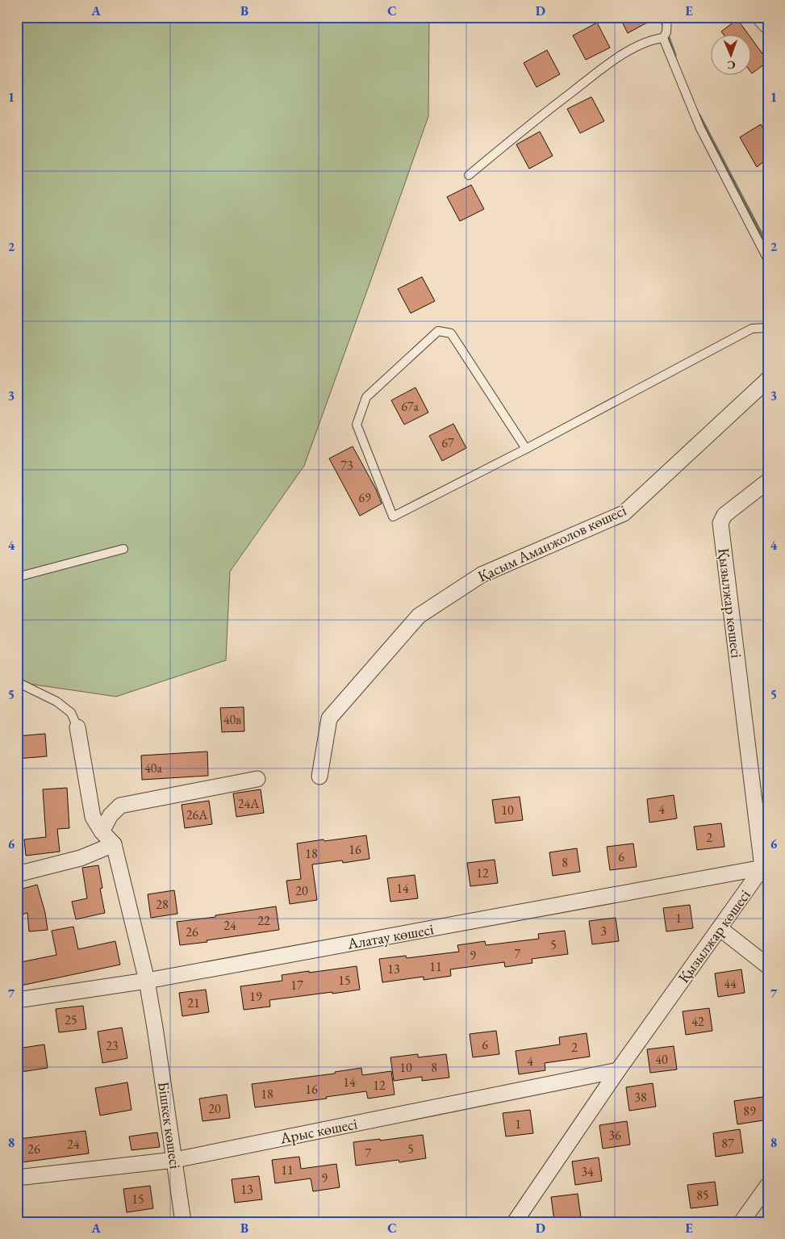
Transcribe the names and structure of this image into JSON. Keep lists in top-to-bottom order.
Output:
{
  "streets": {
    "street": [
      "Қасым Аманжолов көшесі",
      "Қызылжар көшесі",
      "Алатау көшесі",
      "Бішкек көшесі",
      "Арыс көшесі"
    ]
  },
  "crossings": [
    ["Қызылжар көшесі", "Алатау көшесі"],
    ["Қызылжар көшесі", "Арыс көшесі"],
    ["Алатау көшесі", "Бішкек көшесі"],
    ["Бішкек көшесі", "Арыс көшесі"]
  ],
  "house_numbers": [
    "67а",
    "67",
    "73",
    "69",
    "40в",
    "40а",
    "24А",
    "4",
    "10",
    "26А",
    "2",
    "16",
    "18",
    "6",
    "8",
    "12",
    "14",
    "20",
    "28",
    "1",
    "22",
    "24",
    "3",
    "26",
    "5",
    "7",
    "9",
    "11",
    "13",
    "15",
    "44",
    "17",
    "19",
    "21",
    "25",
    "42",
    "6",
    "23",
    "2",
    "40",
    "4",
    "10",
    "8",
    "14",
    "12",
    "16",
    "18",
    "38",
    "20",
    "89",
    "1",
    "36",
    "87",
    "24",
    "26",
    "5",
    "7",
    "11",
    "34",
    "9",
    "13",
    "85",
    "15"
  ],
  "north": "bottom",
  "grid": {
    "columns": [
      "A",
      "B",
      "C",
      "D",
      "E"
    ],
    "rows": [
      "1",
      "2",
      "3",
      "4",
      "5",
      "6",
      "7",
      "8"
    ]
  }
}
